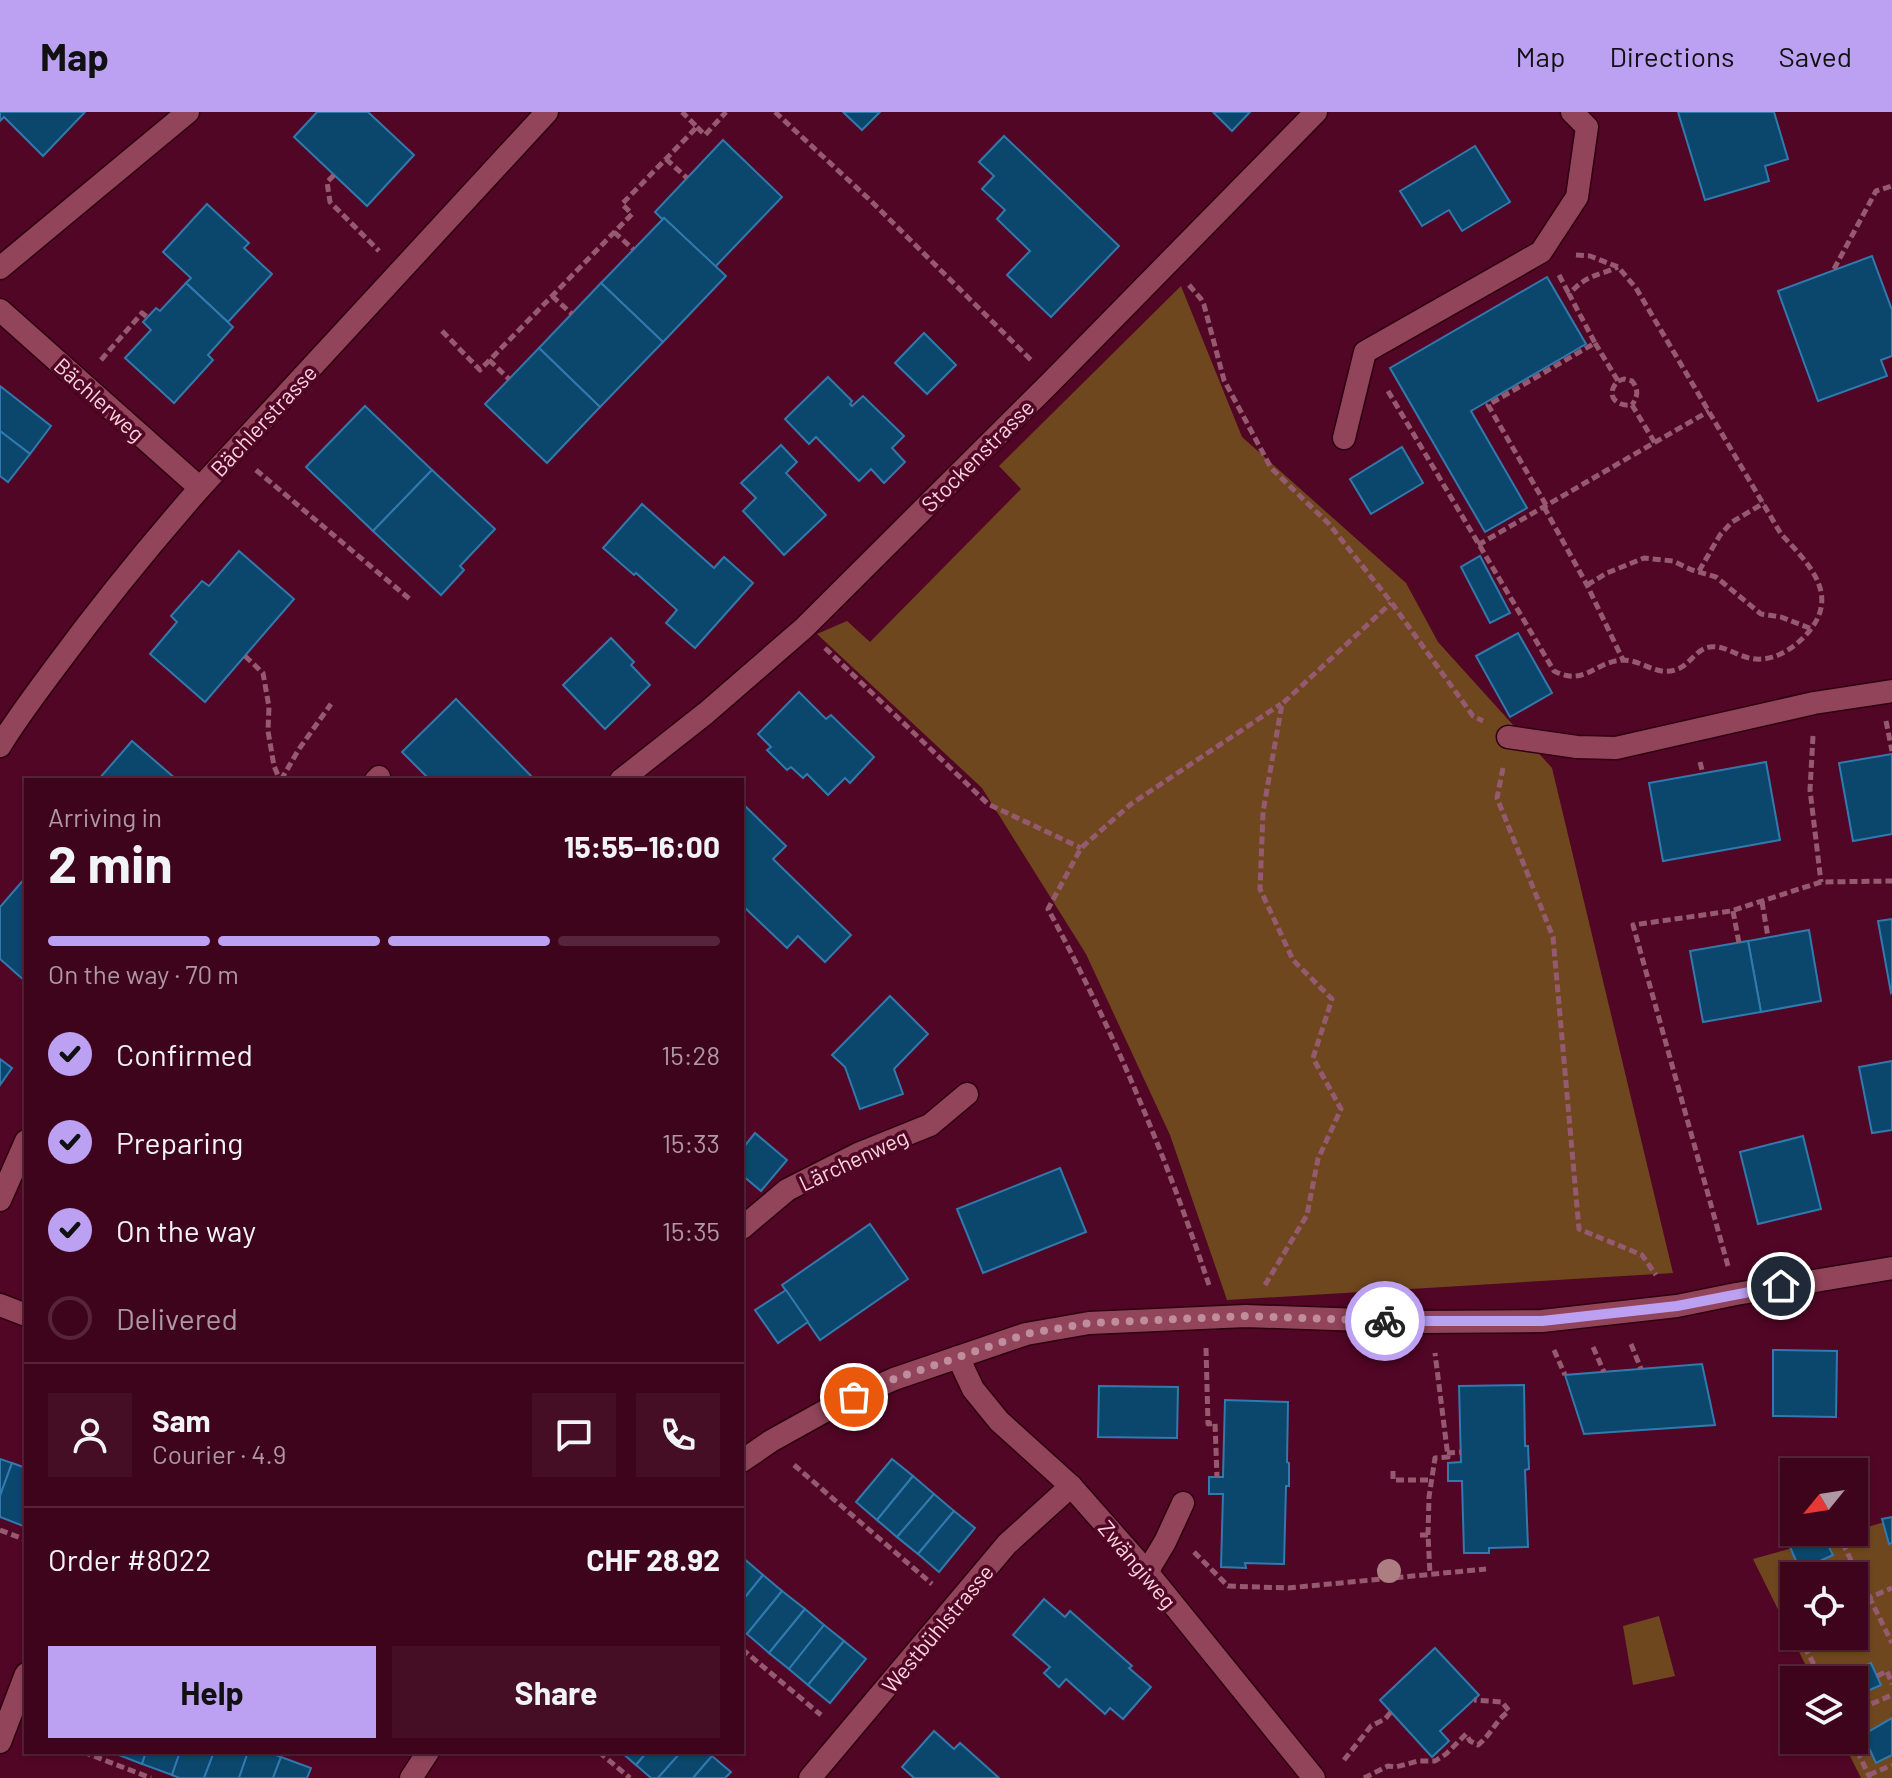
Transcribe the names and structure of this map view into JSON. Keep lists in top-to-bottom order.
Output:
{
  "streets": {
    "street": [
      "Bächlerweg",
      "Bächlerstrasse",
      "Stockenstrasse",
      "Lärchenweg",
      "Zwängiweg",
      "Westbühlstrasse"
    ]
  },
  "crossings": [
    ["Bächlerweg", "Bächlerstrasse"],
    ["Zwängiweg", "Westbühlstrasse"]
  ],
  "north": "bottom left",
  "page": {
    "header": "Map",
    "nav": ["Map", "Directions", "Saved"],
    "heading": ["2 min", "Arriving in", "15:55–16:00"],
    "panel": [
      "Sam",
      "Courier · 4.9",
      "Order #8022",
      "CHF 28.92"
    ],
    "bar": "On the way · 70 m",
    "list": [
      ["Confirmed", "15:28"],
      ["Preparing", "15:33"],
      ["On the way", "15:35"],
      "Delivered"
    ],
    "buttons": ["Help", "Share"]
  }
}
